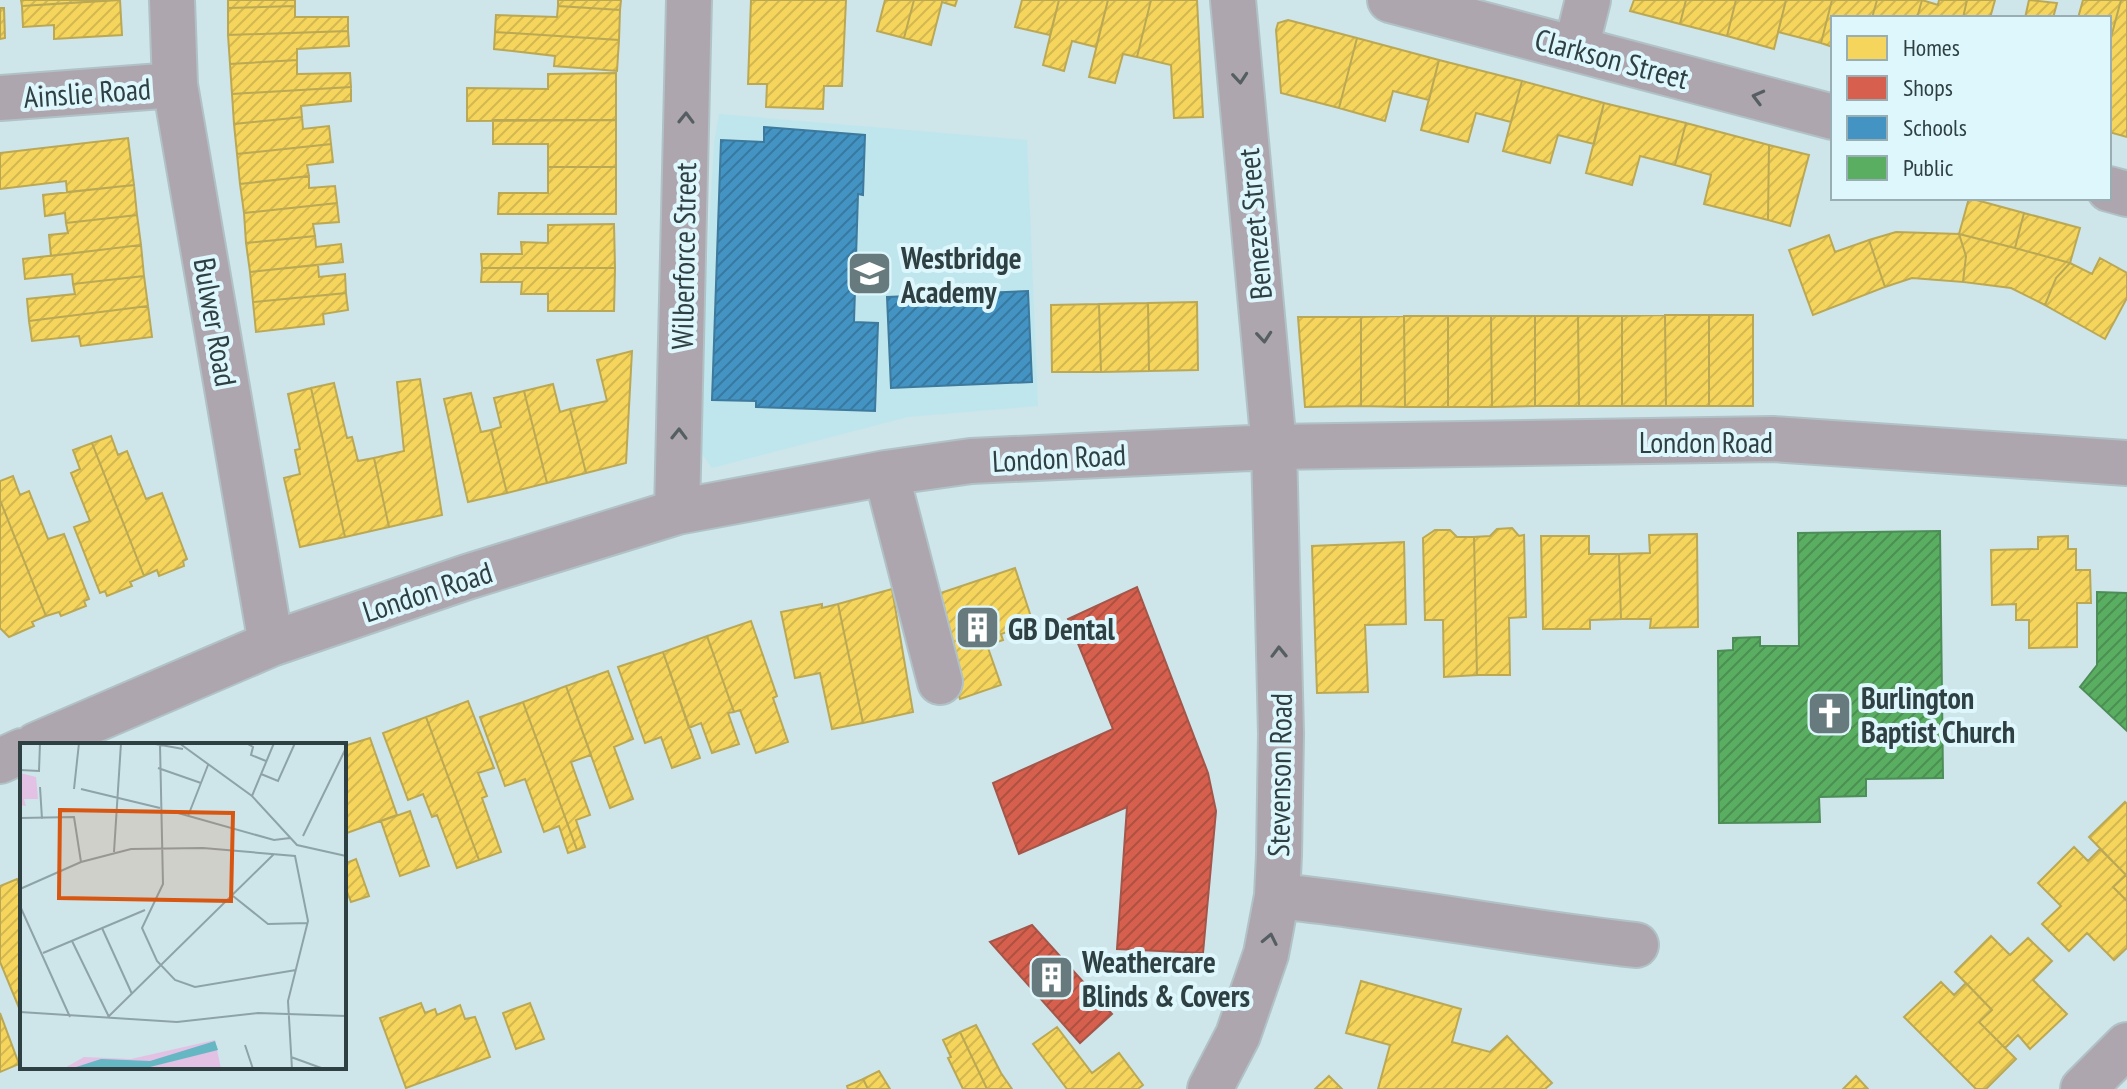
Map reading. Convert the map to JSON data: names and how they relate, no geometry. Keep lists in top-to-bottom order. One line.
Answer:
{"streets":{"street":["Clarkson Street","Ainslie Road","Benezet Street","Wilberforce Street","Bulwer Road","London Road","Stevenson Road"]},"crossings":[["Ainslie Road","Bulwer Road"],["Benezet Street","London Road"],["Benezet Street","Stevenson Road"],["Wilberforce Street","London Road"],["Bulwer Road","London Road"],["London Road","Stevenson Road"]],"one_way":["Clarkson Street","Benezet Street","Wilberforce Street"],"places":{"school or university":["Westbridge Academy"],"building":["GB Dental","Weathercare Blinds & Covers"],"church":["Burlington Baptist Church"]},"legend":["Homes","Shops","Schools","Public"]}
